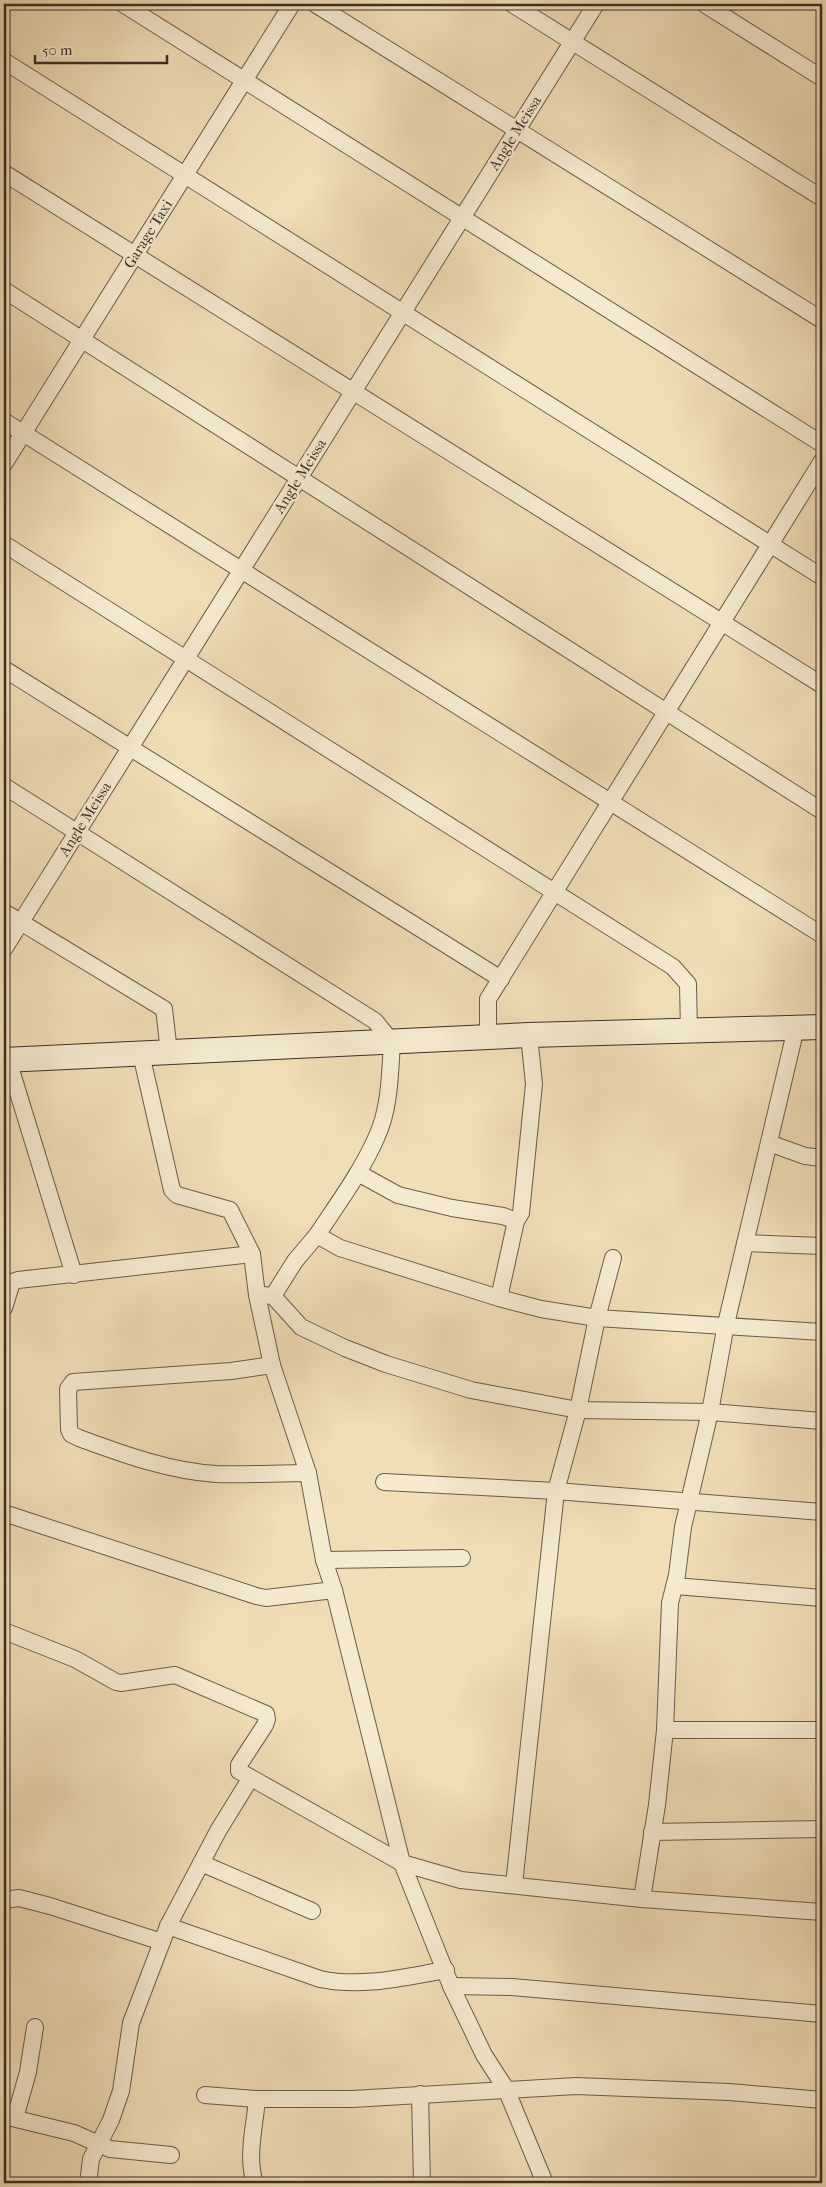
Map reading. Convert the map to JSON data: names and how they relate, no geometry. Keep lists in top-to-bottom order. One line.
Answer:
{"streets":{"street":["Angle Meissa","Garage Taxi"]},"scale_bar":"50 m"}
